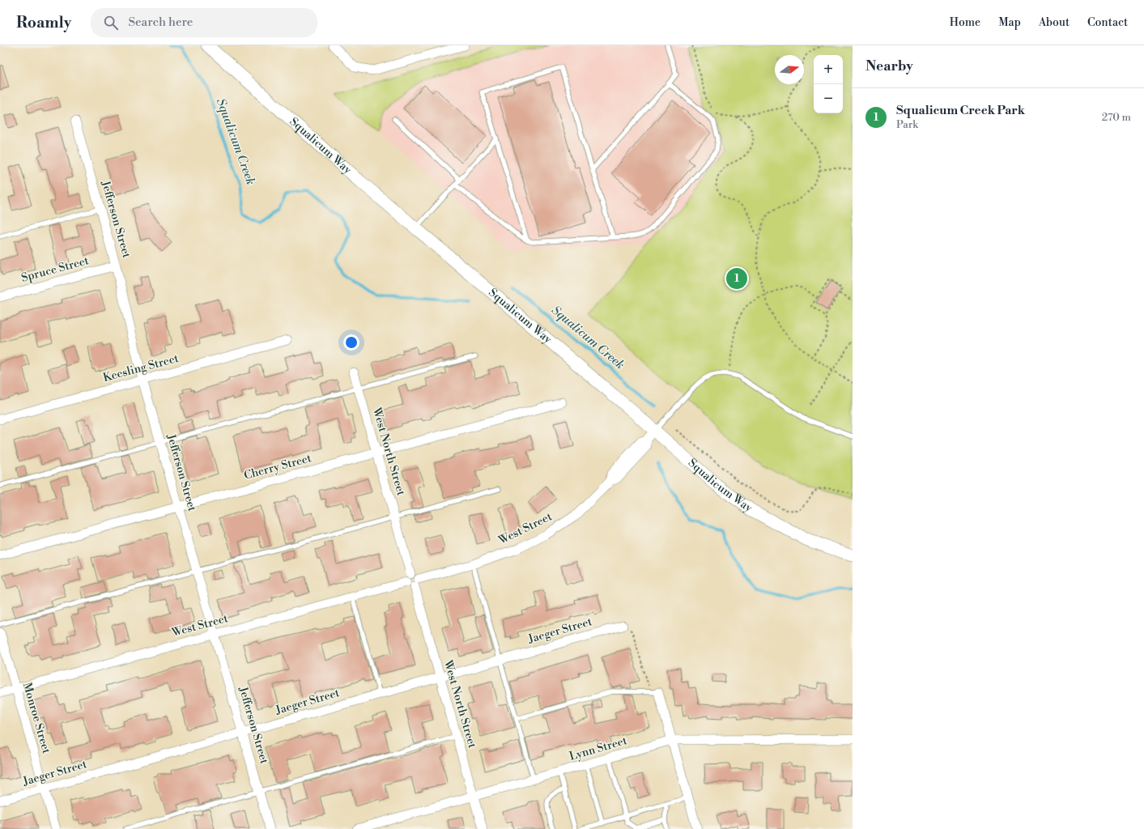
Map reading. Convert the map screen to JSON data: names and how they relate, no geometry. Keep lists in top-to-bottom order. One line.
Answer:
{"streets":{"street":["Squalicum Way","Jefferson Street","Spruce Street","Keesling Street","West North Street","Cherry Street","West Street","Jaeger Street","Monroe Street","Lynn Street"]},"crossings":[["Squalicum Way","West Street"],["Jefferson Street","Spruce Street"],["Jefferson Street","Keesling Street"],["Jefferson Street","Cherry Street"],["Jefferson Street","West Street"],["Jefferson Street","Jaeger Street"],["West North Street","Cherry Street"],["West North Street","West Street"],["West North Street","Jaeger Street"],["West North Street","Lynn Street"],["West Street","Monroe Street"],["Jaeger Street","Monroe Street"]],"water":["Squalicum Creek"],"north":"right","page":{"header":"Roamly","search":"Search here","nav":["Home","Map","About","Contact"],"heading":"Nearby","map_buttons":["+","−"],"list":[{"mark":"1","name":"Squalicum Creek Park","note":"Park","value":"270 m"}],"pins":"1"}}
